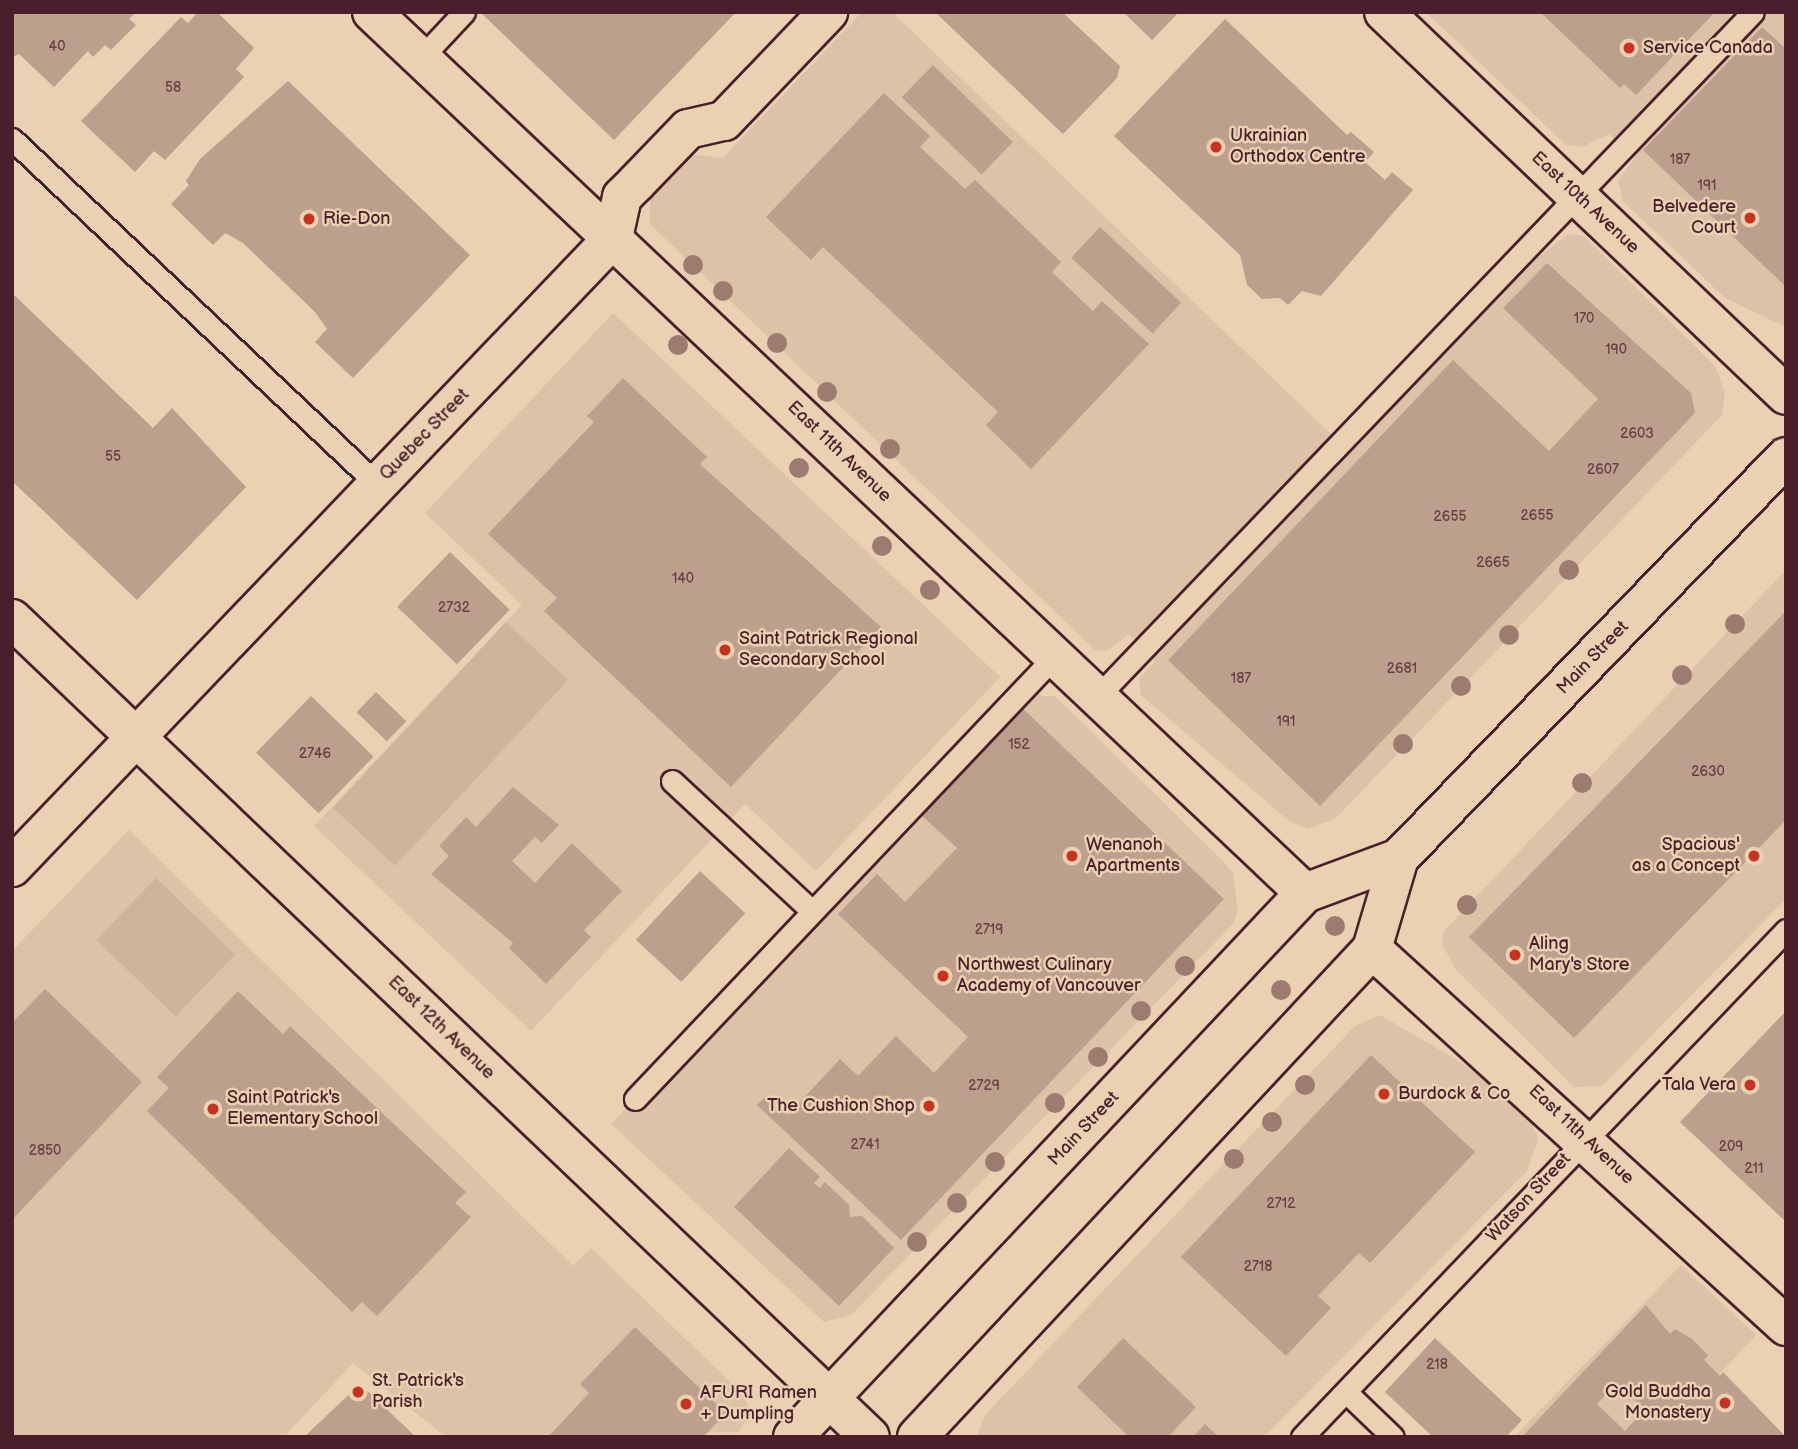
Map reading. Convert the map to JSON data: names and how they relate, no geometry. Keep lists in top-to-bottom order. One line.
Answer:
{"streets":{"street":["East 10th Avenue","Quebec Street","East 11th Avenue","Main Street","East 12th Avenue"],"lane":["Watson Street"]},"crossings":[["Quebec Street","East 11th Avenue"],["Quebec Street","East 12th Avenue"],["East 11th Avenue","Main Street"],["East 11th Avenue","Watson Street"],["Main Street","East 12th Avenue"]],"places":["Service Canada","Ukrainian Orthodox Centre","Belvedere Court","Rie-Don","Saint Patrick Regional Secondary School","Wenanoh Apartments","Spacious' as a Concept","Aling Mary's Store","Northwest Culinary Academy of Vancouver","Tala Vera","Burdock & Co","The Cushion Shop","Saint Patrick's Elementary School","St. Patrick's Parish","Gold Buddha Monastery","AFURI Ramen + Dumpling"],"house_numbers":["40","58","187","191","170","190","2603","55","2607","2655","2655","2665","140","2732","2681","187","191","152","2746","2630","2719","2729","2741","209","2850","211","2712","2718","218"]}
